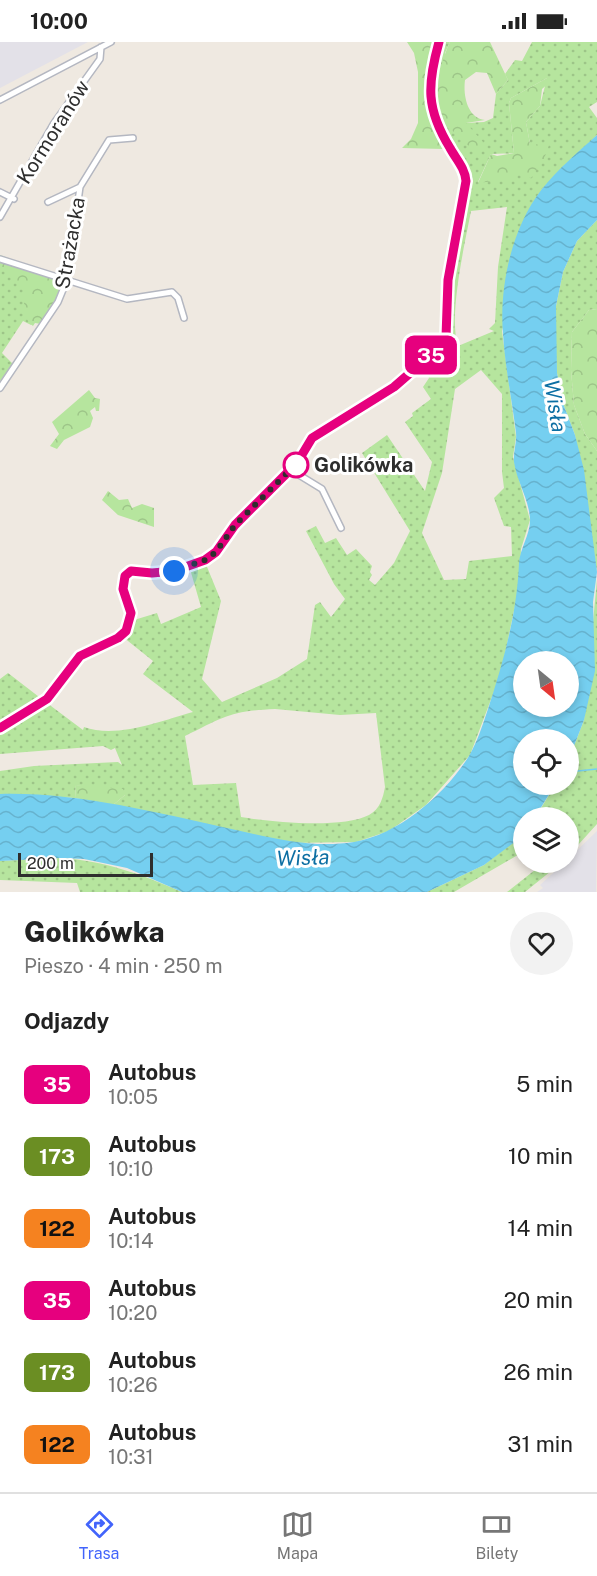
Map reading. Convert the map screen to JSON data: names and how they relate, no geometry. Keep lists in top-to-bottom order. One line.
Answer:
{"streets":{"street":["Kormoranów","Strażacka"]},"water":["Wisła"],"places":["Golikówka"],"lines":["bus line 35"],"scale_bar":"200 m","north":"bottom right","page":{"status":"10:00","on_map":"35","scale":"200 m","heading":[["Golikówka","Pieszo · 4 min · 250 m"],"Odjazdy"],"list":[{"mark":"35","name":"Autobus","note":"10:05","value":"5 min"},{"mark":"173","name":"Autobus","note":"10:10","value":"10 min"},{"mark":"122","name":"Autobus","note":"10:14","value":"14 min"},{"mark":"35","name":"Autobus","note":"10:20","value":"20 min"},{"mark":"173","name":"Autobus","note":"10:26","value":"26 min"},{"mark":"122","name":"Autobus","note":"10:31","value":"31 min"}],"tabs":["Trasa","Mapa","Bilety"]}}
